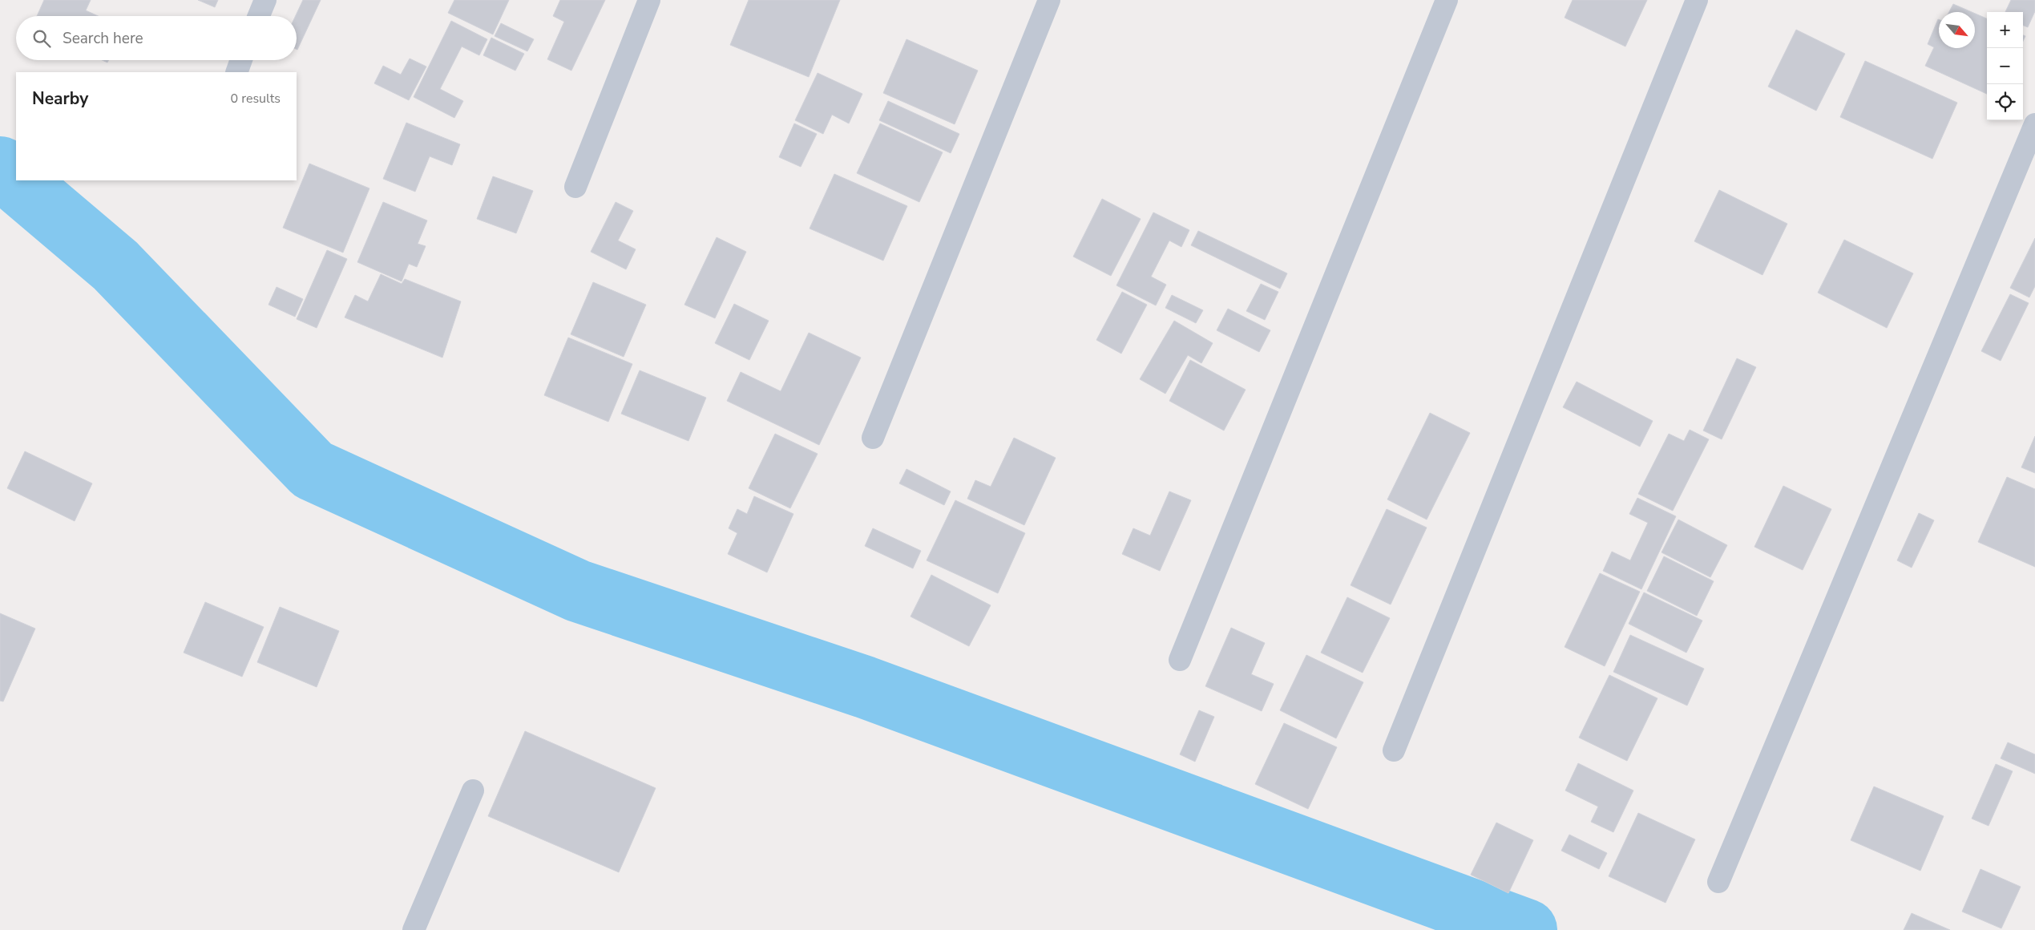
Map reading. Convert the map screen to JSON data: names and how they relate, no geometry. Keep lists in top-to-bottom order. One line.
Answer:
{"north":"bottom right","page":{"map_buttons":["+","−"],"search":"Search here","heading":["Nearby","0 results"]}}
